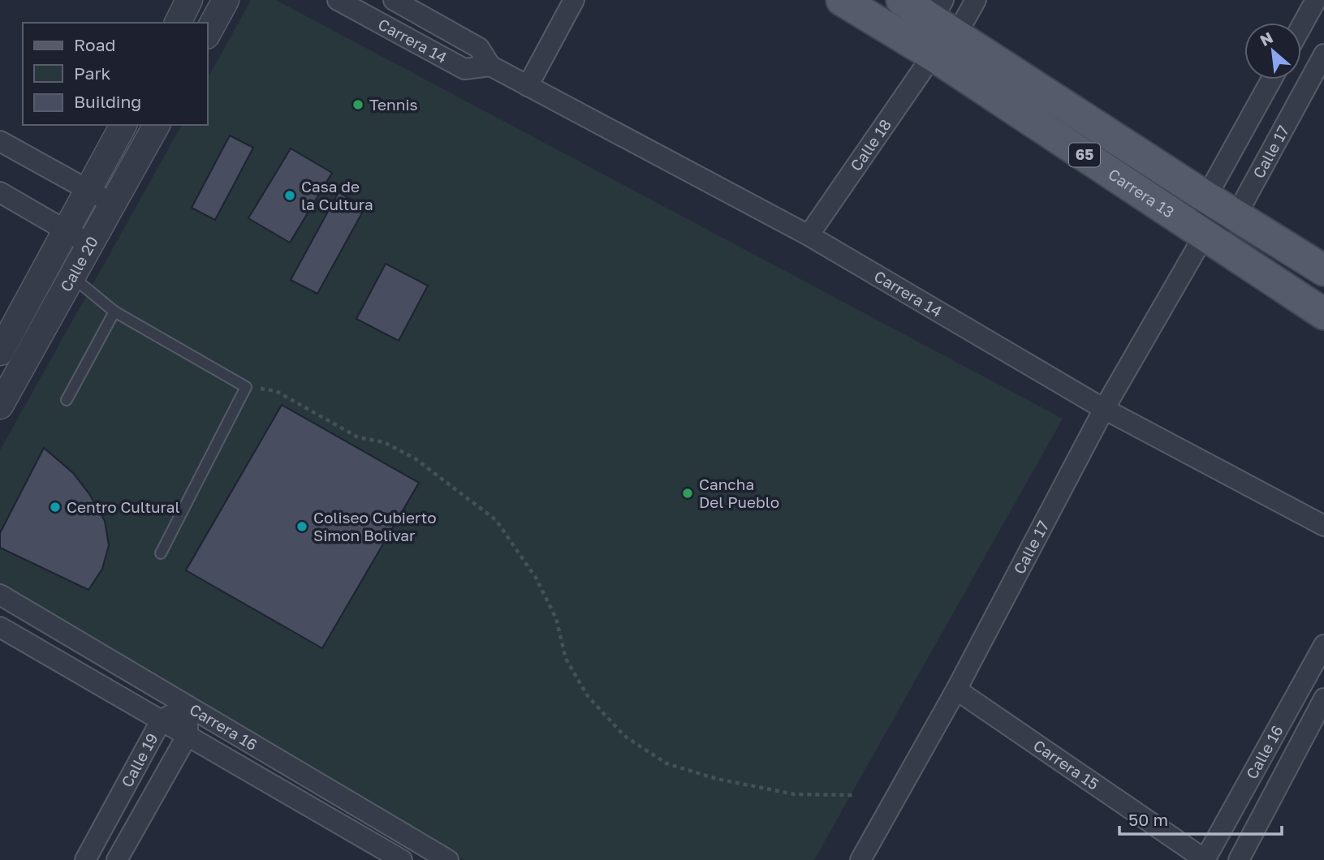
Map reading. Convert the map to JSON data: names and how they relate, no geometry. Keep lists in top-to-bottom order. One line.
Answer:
{"streets":{"main road":["65","Carrera 13"],"street":["Carrera 14","Calle 18","Calle 17","Calle 20","Carrera 16","Calle 16","Calle 19","Carrera 15"]},"crossings":[["Carrera 14","Calle 18"],["Carrera 14","Calle 17"],["Calle 18","Carrera 13"],["Calle 17","Carrera 13"],["Calle 17","Carrera 15"],["Carrera 16","Calle 19"],["Calle 16","Carrera 15"]],"places":["Tennis","Casa de la Cultura","Cancha Del Pueblo","Centro Cultural","Coliseo Cubierto Simon Bolivar"],"legend":["Road","Park","Building"],"scale_bar":"50 m","north":"top left"}
